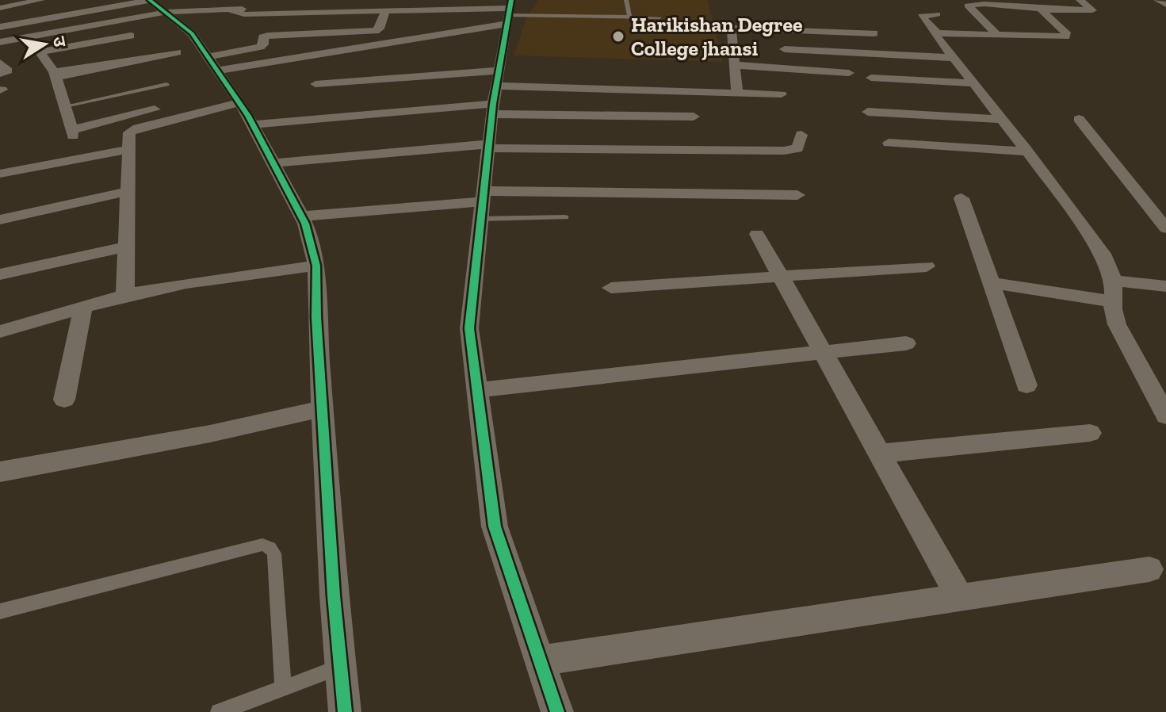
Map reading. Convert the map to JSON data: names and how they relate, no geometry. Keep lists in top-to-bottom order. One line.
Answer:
{"places":["Harikishan Degree College jhansi"],"north":"right"}
